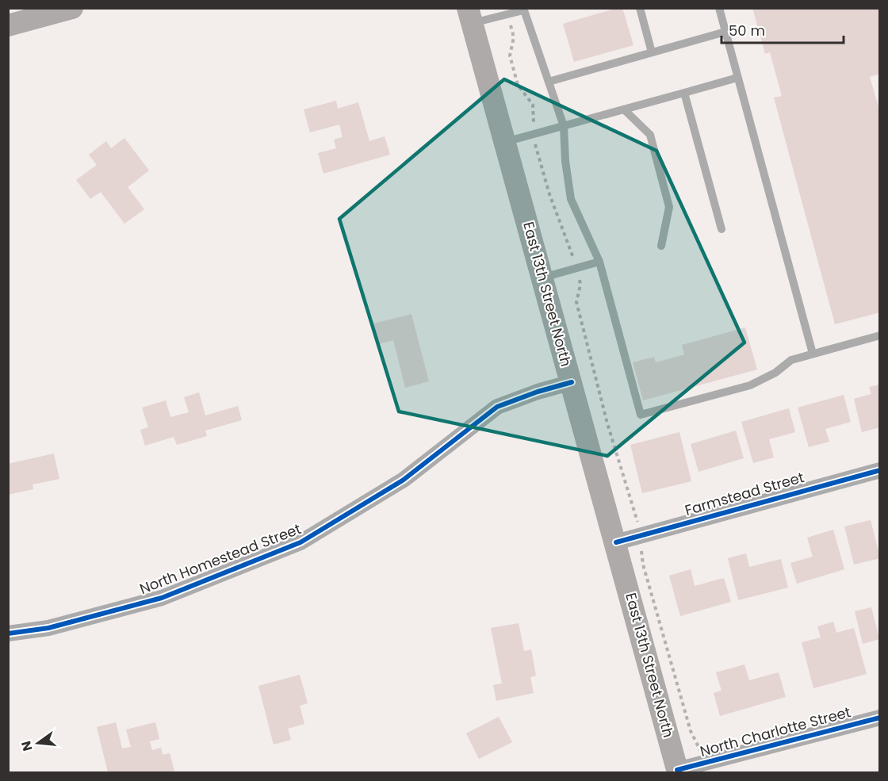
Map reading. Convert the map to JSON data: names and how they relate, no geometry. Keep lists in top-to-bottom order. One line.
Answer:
{"streets":{"main road":["East 13th Street North"],"street":["Farmstead Street","North Homestead Street","North Charlotte Street"]},"crossings":[["East 13th Street North","Farmstead Street"],["East 13th Street North","North Homestead Street"],["East 13th Street North","North Charlotte Street"]],"scale_bar":"50 m","north":"left"}
